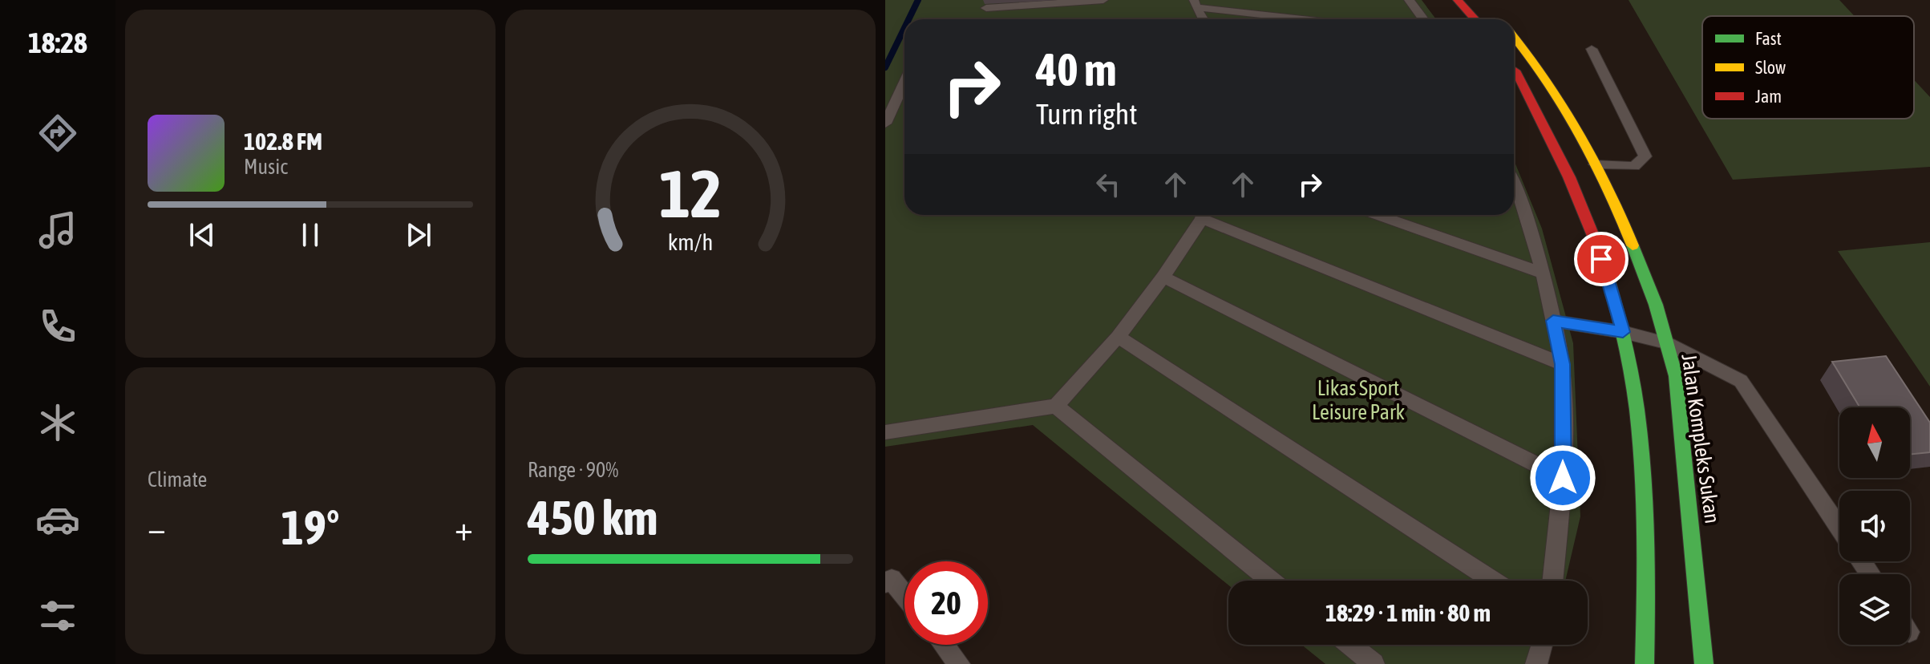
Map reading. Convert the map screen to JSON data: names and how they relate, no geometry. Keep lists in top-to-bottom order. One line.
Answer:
{"streets":{"main road":["Jalan Kompleks Sukan"]},"parks":["Likas Sport Leisure Park"],"legend":["Fast","Slow","Jam"],"north":"top","page":{"tabs":"18:28","turn":["40 m","Turn right"],"song":["102.8 FM","Music"],"tile":["Climate",["Range · 90%","450 km"]],"heat":["−","19°","+"],"limit":"20","trip":"18:29 · 1 min · 80 m","gauge":["12","km/h"]}}
